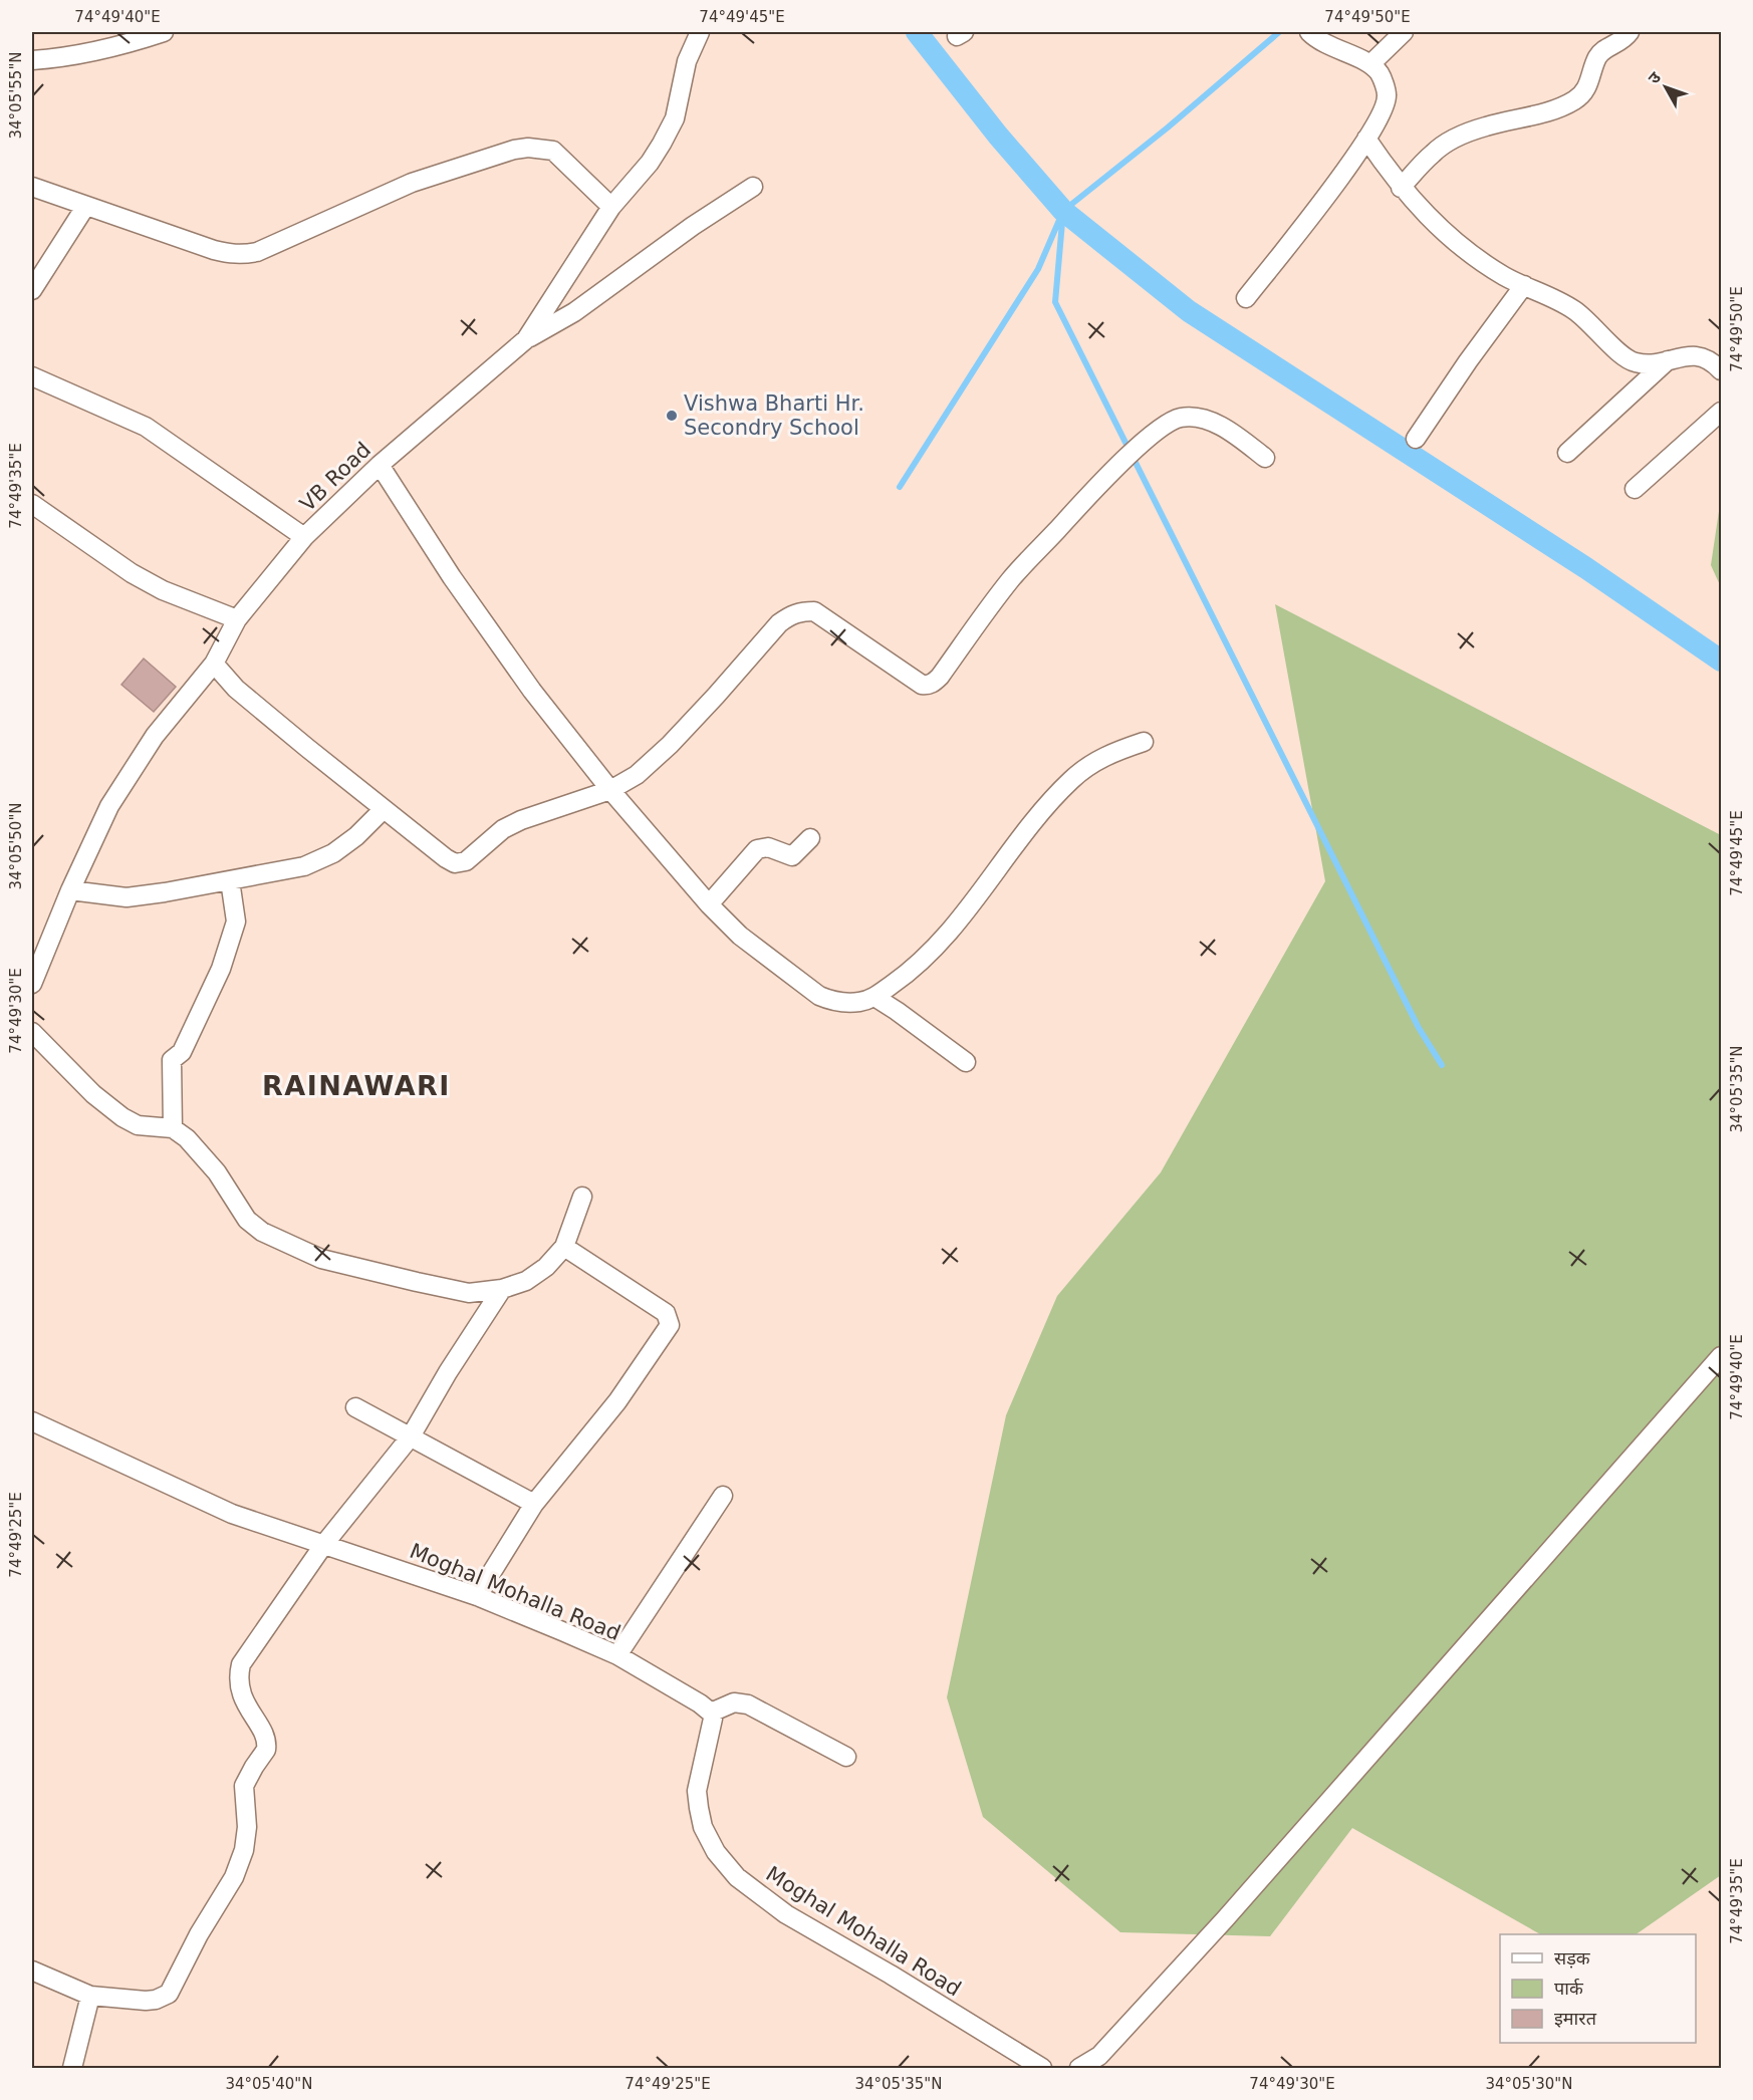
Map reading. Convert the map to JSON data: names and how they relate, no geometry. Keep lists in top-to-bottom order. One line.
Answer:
{"streets":{"street":["VB Road","Moghal Mohalla Road"]},"districts":["RAINAWARI"],"places":["Vishwa Bharti Hr. Secondry School"],"legend":["सड़क","पार्क","इमारत"],"north":"top left","coordinates":["74°49'40\"E","74°49'45\"E","74°49'50\"E","34°05'55\"N","74°49'35\"E","34°05'50\"N","74°49'30\"E","34°05'35\"N","74°49'25\"E","34°05'40\"N","34°05'30\"N"]}
